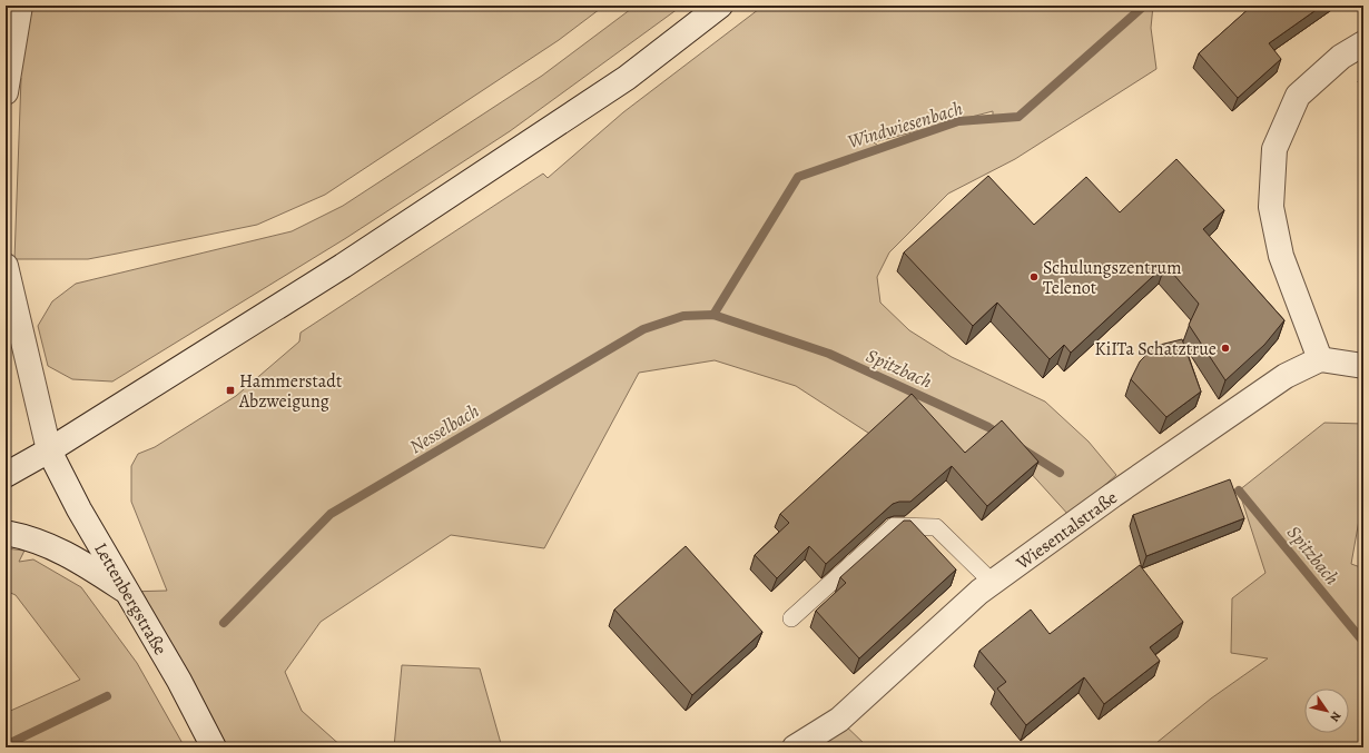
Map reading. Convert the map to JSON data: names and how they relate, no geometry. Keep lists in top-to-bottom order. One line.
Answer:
{"streets":{"street":["Wiesentalstraße","Lettenbergstraße"]},"water":["Windwiesenbach","Spitzbach","Nesselbach"],"places":{"other":["Schulungszentrum Telenot","KiITa Schatztrue"],"transit":["Hammerstadt Abzweigung"]},"north":"bottom right"}
